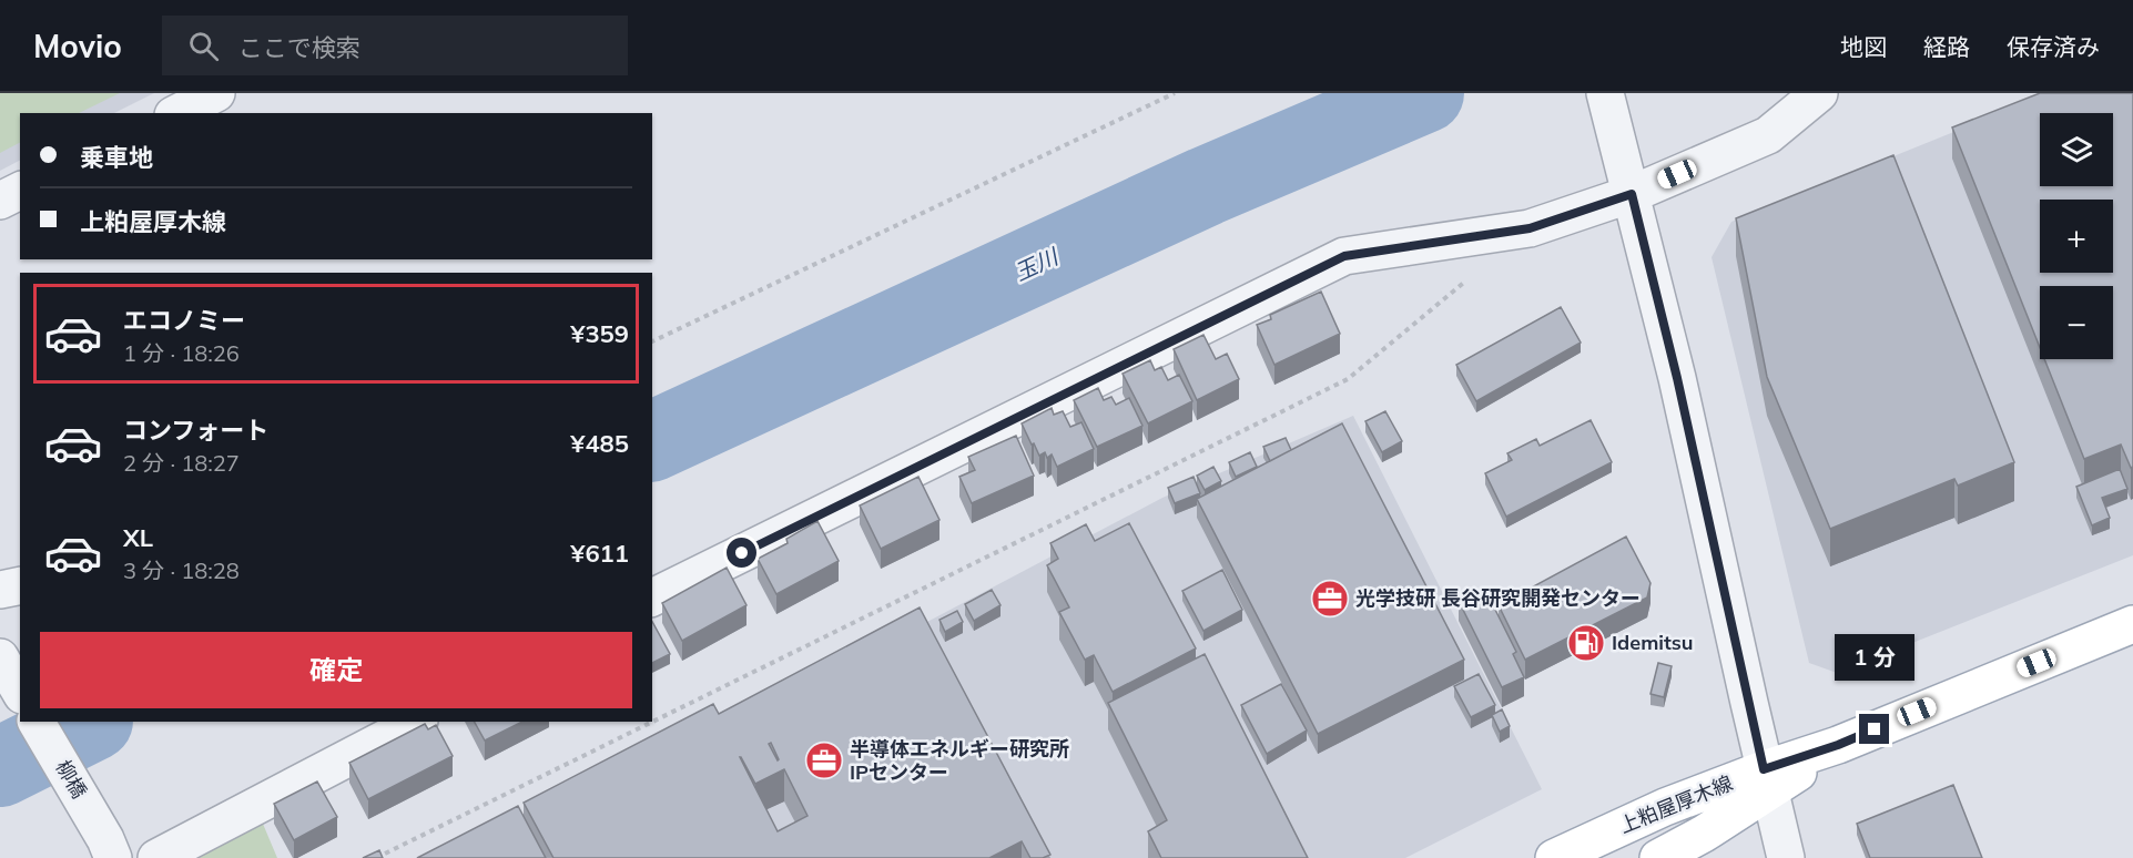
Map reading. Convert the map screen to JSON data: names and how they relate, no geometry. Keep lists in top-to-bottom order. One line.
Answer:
{"streets":{"main road":["上粕屋厚木線"],"street":["柳橋"]},"water":["玉川"],"places":{"office":["光学技研 長谷研究開発センター","半導体エネルギー研究所 IPセンター"],"fuel station":["Idemitsu"]},"page":{"header":"Movio","search":"ここで検索","nav":["地図","経路","保存済み"],"map_buttons":["+","−"],"banner":["乗車地","上粕屋厚木線"],"list":[{"name":"エコノミー","note":"1 分 · 18:26","value":"¥359"},{"name":"コンフォート","note":"2 分 · 18:27","value":"¥485"},{"name":"XL","note":"3 分 · 18:28","value":"¥611"}],"buttons":"確定","bubble":"1 分"}}
